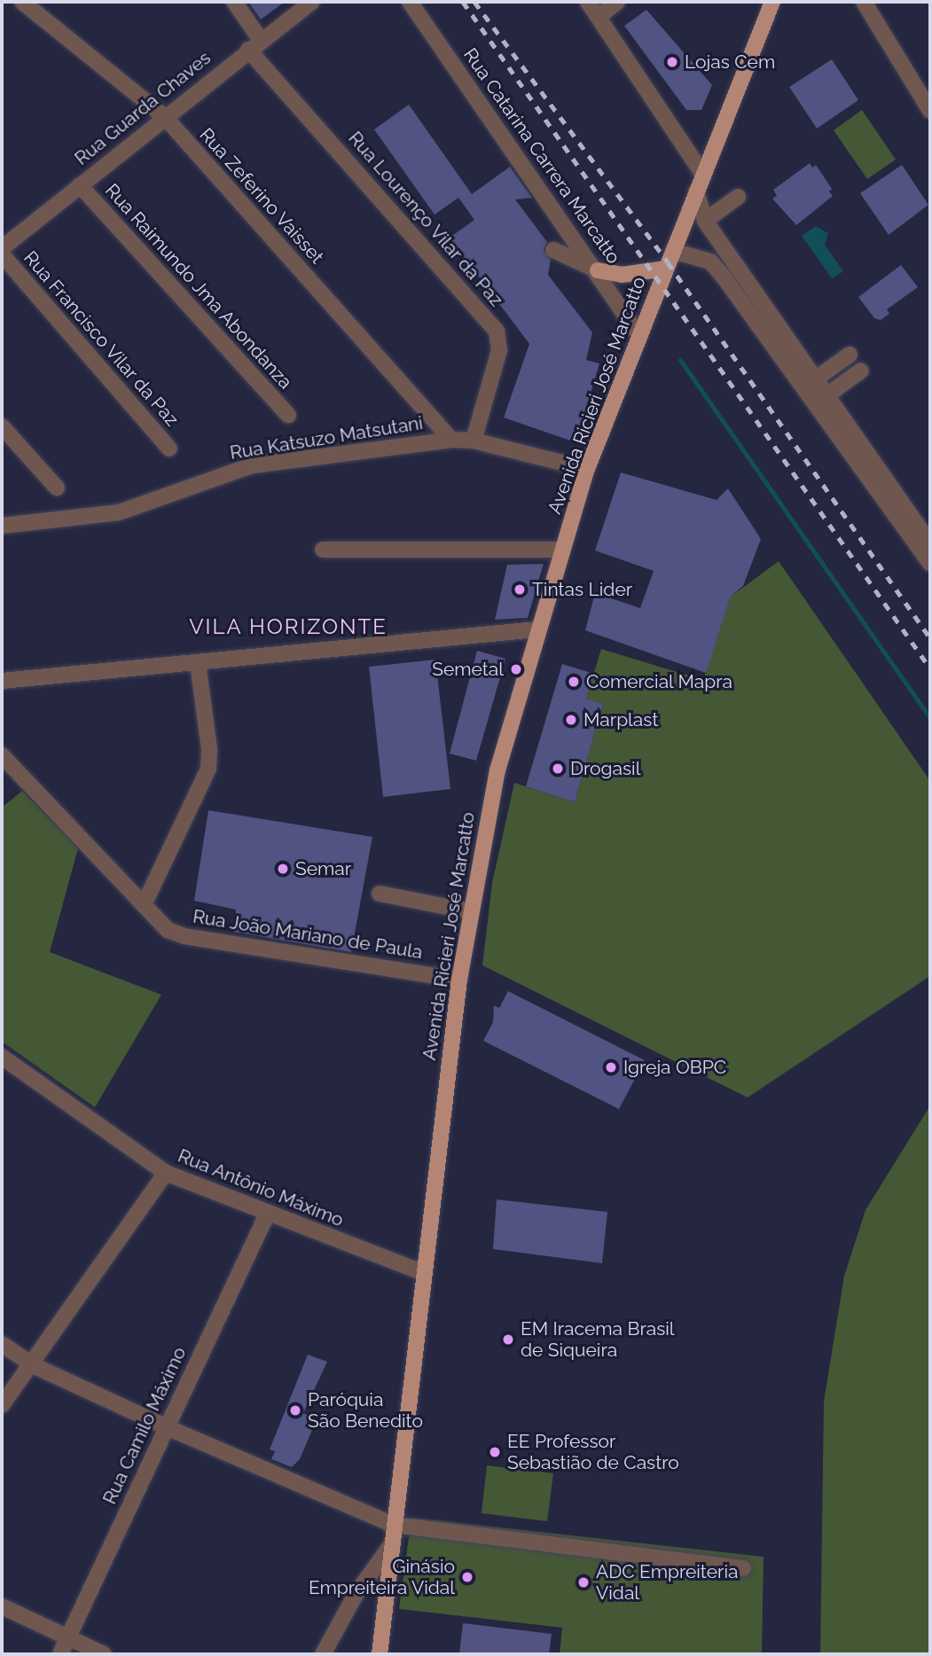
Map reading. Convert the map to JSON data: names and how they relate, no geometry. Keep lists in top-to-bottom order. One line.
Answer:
{"streets":{"main road":["Avenida Ricieri José Marcatto"],"street":["Rua Guarda Chaves","Rua Catarina Carrera Marcatto","Rua Zeferino Vaisset","Rua Lourenço Vilar da Paz","Rua Raimundo Jma Abondanza","Rua Francisco Vilar da Paz","Rua Katsuzo Matsutani","Rua João Mariano de Paula","Rua Antônio Máximo","Rua Camilo Máximo"]},"crossings":[["Rua Guarda Chaves","Rua Zeferino Vaisset"],["Rua Guarda Chaves","Rua Lourenço Vilar da Paz"],["Rua Guarda Chaves","Rua Raimundo Jma Abondanza"],["Rua Catarina Carrera Marcatto","Avenida Ricieri José Marcatto"],["Rua Zeferino Vaisset","Rua Katsuzo Matsutani"],["Rua Lourenço Vilar da Paz","Rua Katsuzo Matsutani"],["Avenida Ricieri José Marcatto","Rua Katsuzo Matsutani"],["Avenida Ricieri José Marcatto","Rua João Mariano de Paula"],["Avenida Ricieri José Marcatto","Rua Antônio Máximo"],["Rua Antônio Máximo","Rua Camilo Máximo"]],"districts":["VILA HORIZONTE"],"places":["Lojas Cem","Tintas Lider","Semetal","Comercial Mapra","Marplast","Drogasil","Semar","Igreja OBPC","EM Iracema Brasil de Siqueira","Paróquia São Benedito","EE Professor Sebastião de Castro","Ginásio Empreiteira Vidal","ADC Empreiteria Vidal"]}
